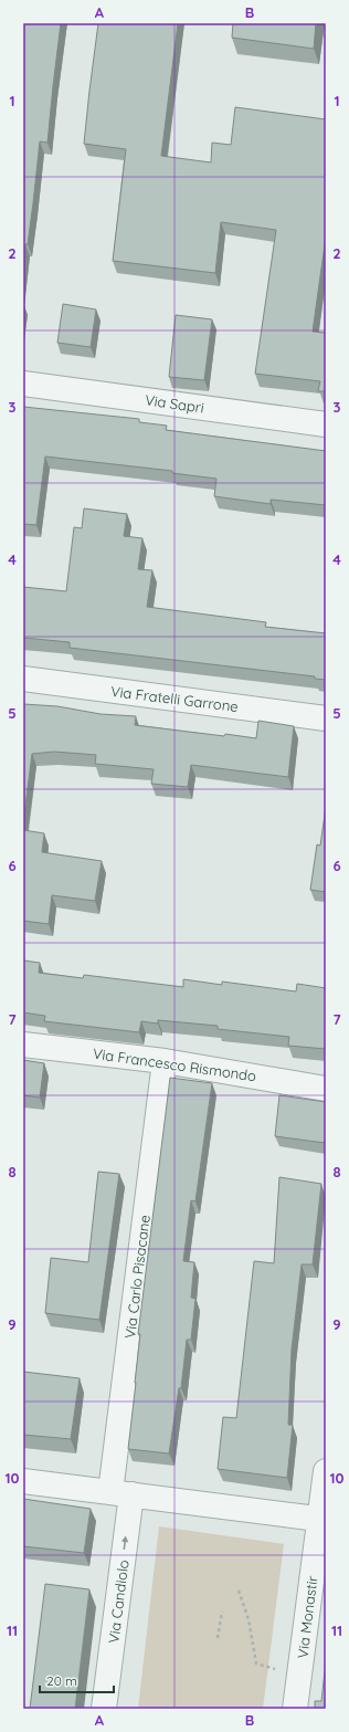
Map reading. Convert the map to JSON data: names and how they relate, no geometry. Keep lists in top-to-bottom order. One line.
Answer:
{"streets":{"street":["Via Sapri","Via Fratelli Garrone","Via Francesco Rismondo","Via Carlo Pisacane","Via Candiolo","Via Monastir"]},"crossings":[["Via Francesco Rismondo","Via Carlo Pisacane"],["Via Carlo Pisacane","Via Candiolo"]],"one_way":["Via Candiolo"],"scale_bar":"20 m","grid":{"columns":["A","B"],"rows":["1","2","3","4","5","6","7","8","9","10","11"]}}
